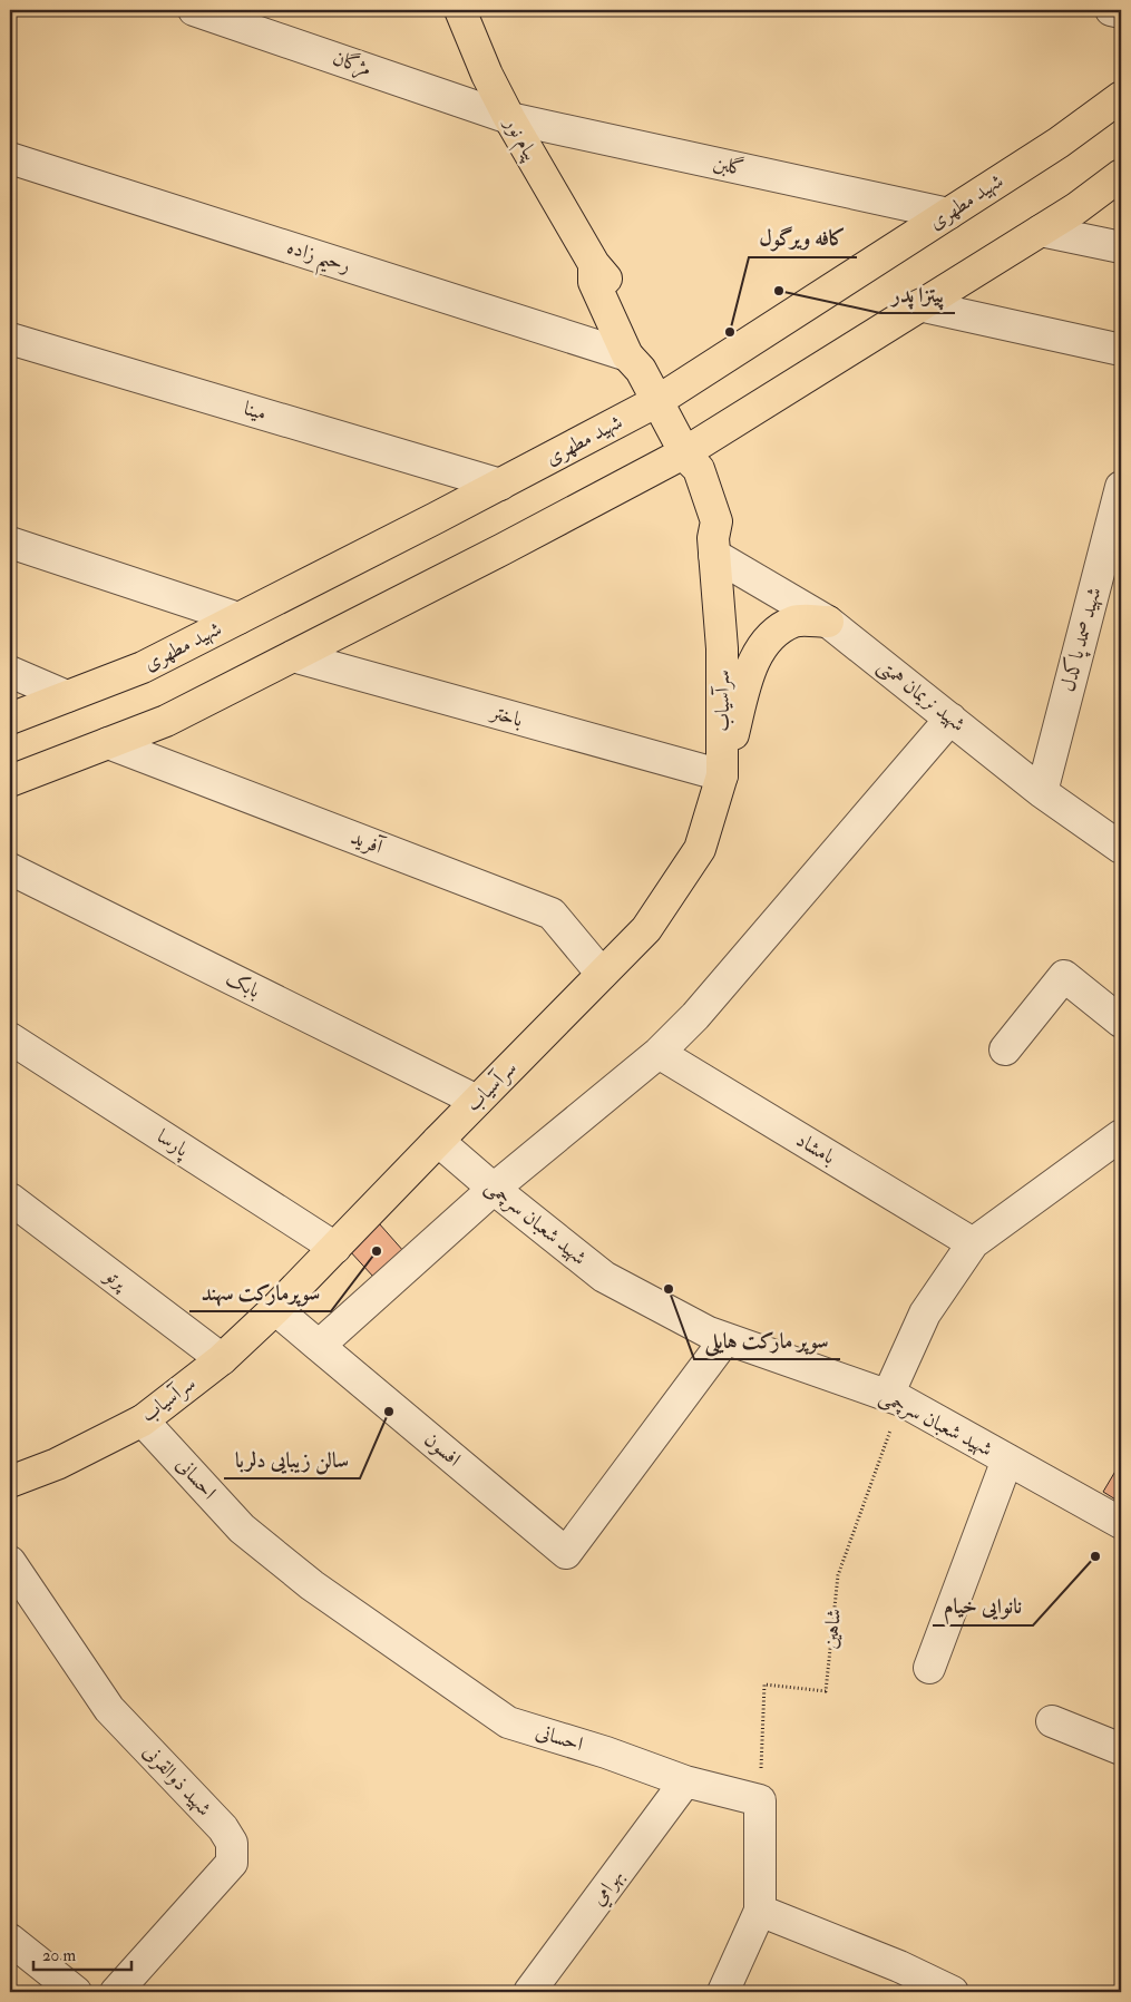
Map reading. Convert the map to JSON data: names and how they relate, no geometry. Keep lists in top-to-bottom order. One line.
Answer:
{"streets":{"main road":["پیام نور","شهید مطهری","سرآسیاب"],"street":["مژگان","گلبن","رحیم زاده","مینا","شهید صمد پاکدل","شهید نریمان همتی","باختر","آفرید","بابک","پارسا","بامشاد","شهید شعبان سرچمی","پرتو","افسون","احسانی","شهید ذوالقرنی","بهرامي"],"path":["شاهین"]},"crossings":[["مژگان","پیام نور"],["مژگان","گلبن"],["پیام نور","گلبن"],["پیام نور","شهید مطهری"],["پیام نور","رحیم زاده"],["پیام نور","سرآسیاب"],["گلبن","شهید مطهری"],["شهید مطهری","مینا"],["شهید مطهری","سرآسیاب"],["شهید صمد پاکدل","شهید نریمان همتی"],["شهید نریمان همتی","سرآسیاب"],["سرآسیاب","باختر"],["سرآسیاب","آفرید"],["سرآسیاب","بابک"],["سرآسیاب","پارسا"],["سرآسیاب","شهید شعبان سرچمی"],["سرآسیاب","پرتو"],["سرآسیاب","افسون"],["سرآسیاب","احسانی"],["شهید شعبان سرچمی","افسون"],["شهید شعبان سرچمی","شاهین"],["احسانی","شاهین"],["احسانی","بهرامي"]],"places":["پیتزا پدر","کافه ویرگول","سوپرمارکت سهند","سوپر مارکت هایلی","سالن زیبایی دلربا","نانوایی خیام"],"scale_bar":"20 m"}
